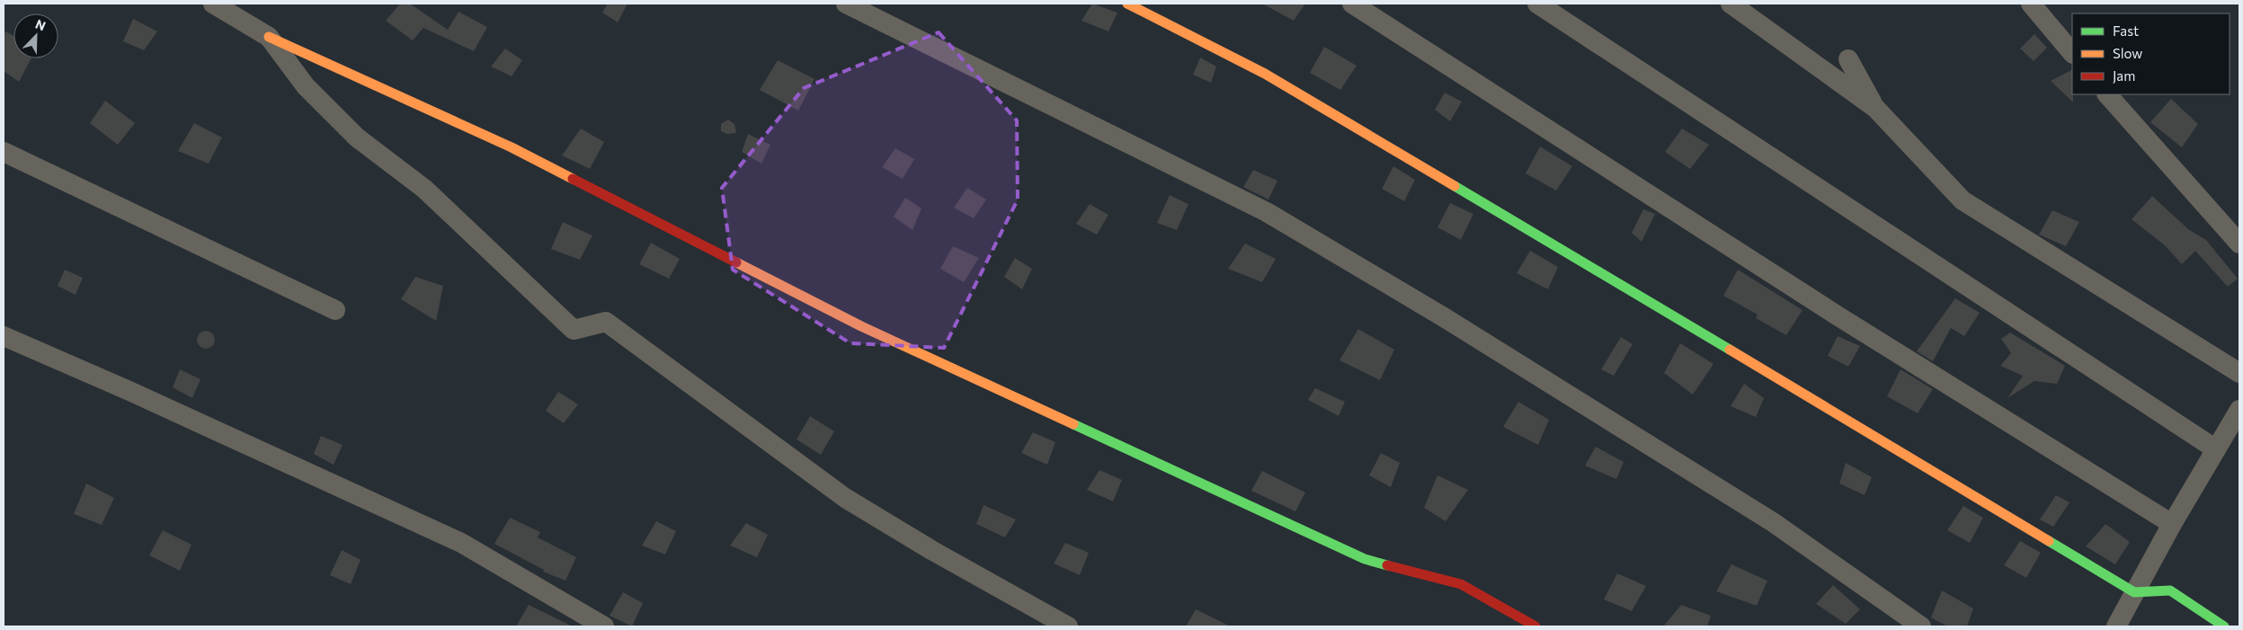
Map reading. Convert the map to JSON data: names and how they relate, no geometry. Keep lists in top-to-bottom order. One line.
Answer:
{"legend":["Fast","Slow","Jam"],"north":"top right"}
